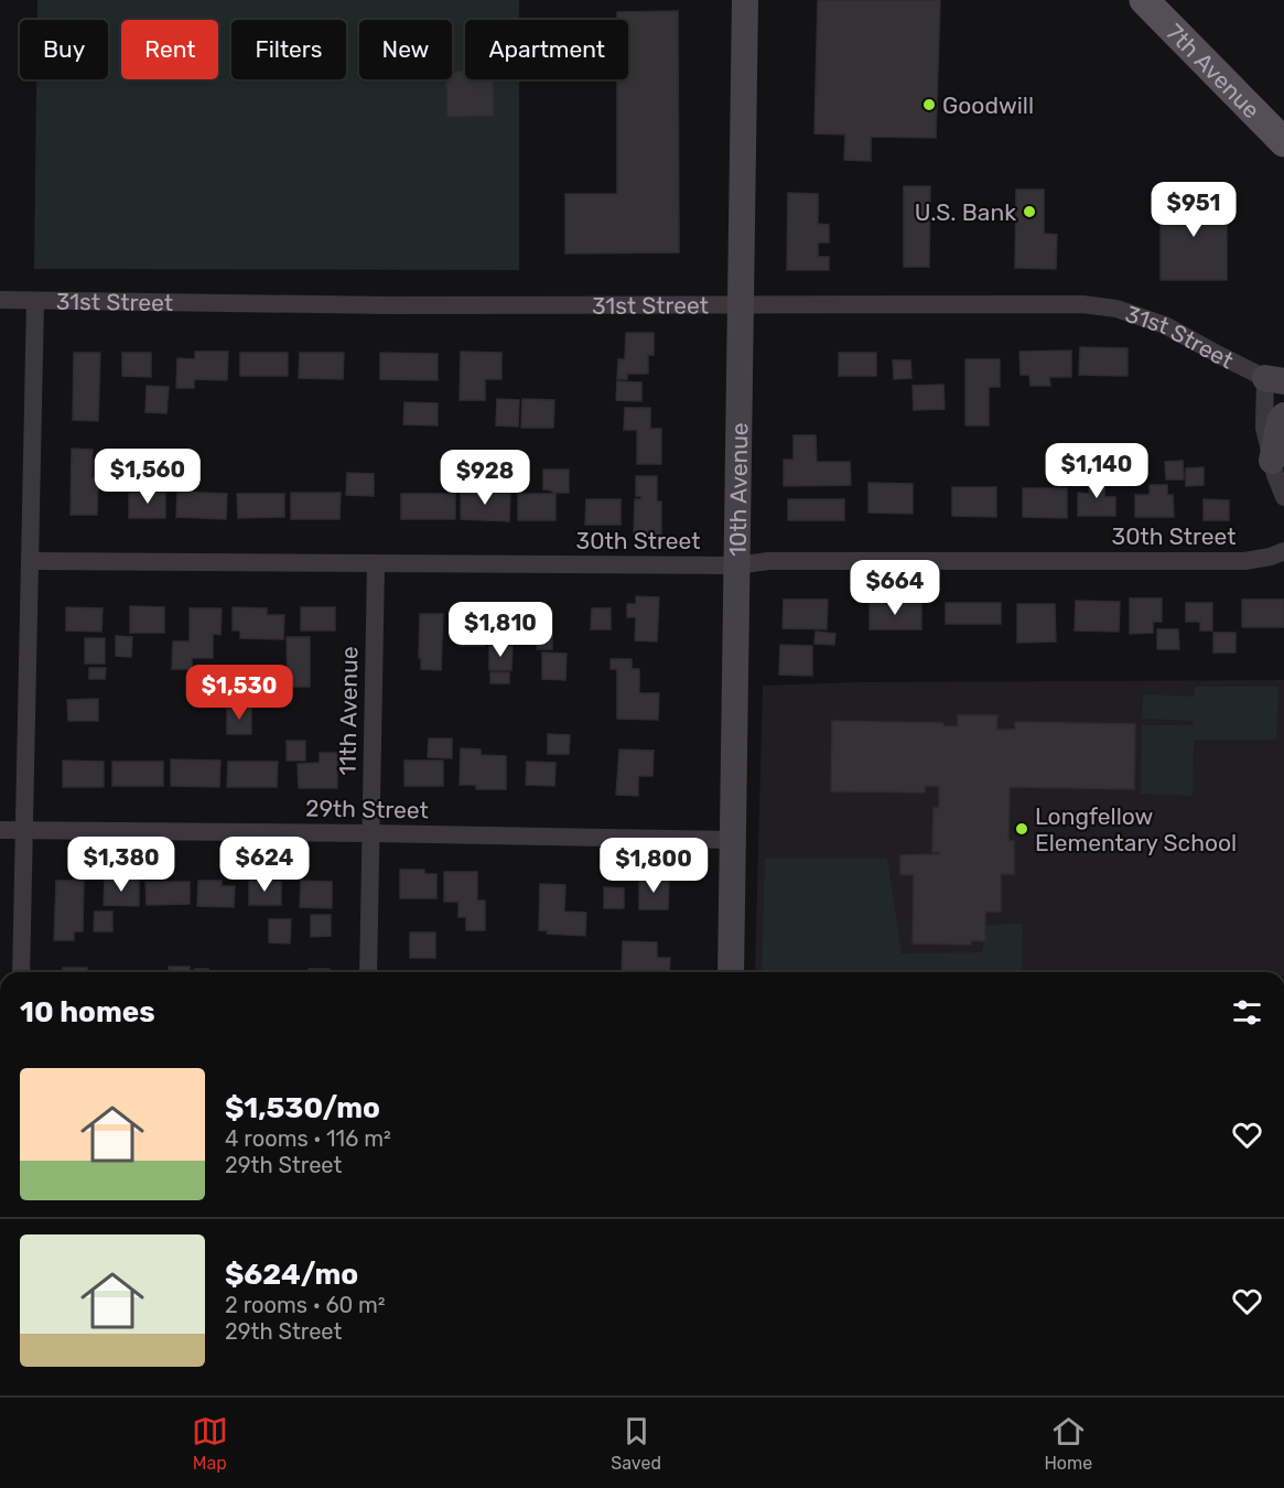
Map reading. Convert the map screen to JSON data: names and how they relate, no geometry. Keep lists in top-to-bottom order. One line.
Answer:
{"streets":{"main road":["7th Avenue"],"street":["31st Street","10th Avenue","30th Street","11th Avenue","29th Street"]},"crossings":[["31st Street","10th Avenue"],["10th Avenue","30th Street"],["10th Avenue","29th Street"],["30th Street","11th Avenue"],["11th Avenue","29th Street"]],"places":["Goodwill","U.S. Bank","Longfellow Elementary School"],"page":{"chip":["Buy","Rent","Filters","New","Apartment"],"price":["$951","$1,140","$1,560","$928","$664","$1,810","$1,530","$1,380","$624","$1,800"],"heading":"10 homes","list":[{"name":"$1,530/mo","note":"4 rooms · 116 m² · 29th Street"},{"name":"$624/mo","note":"2 rooms · 60 m² · 29th Street"}],"tabs":["Map","Saved","Home"]}}
